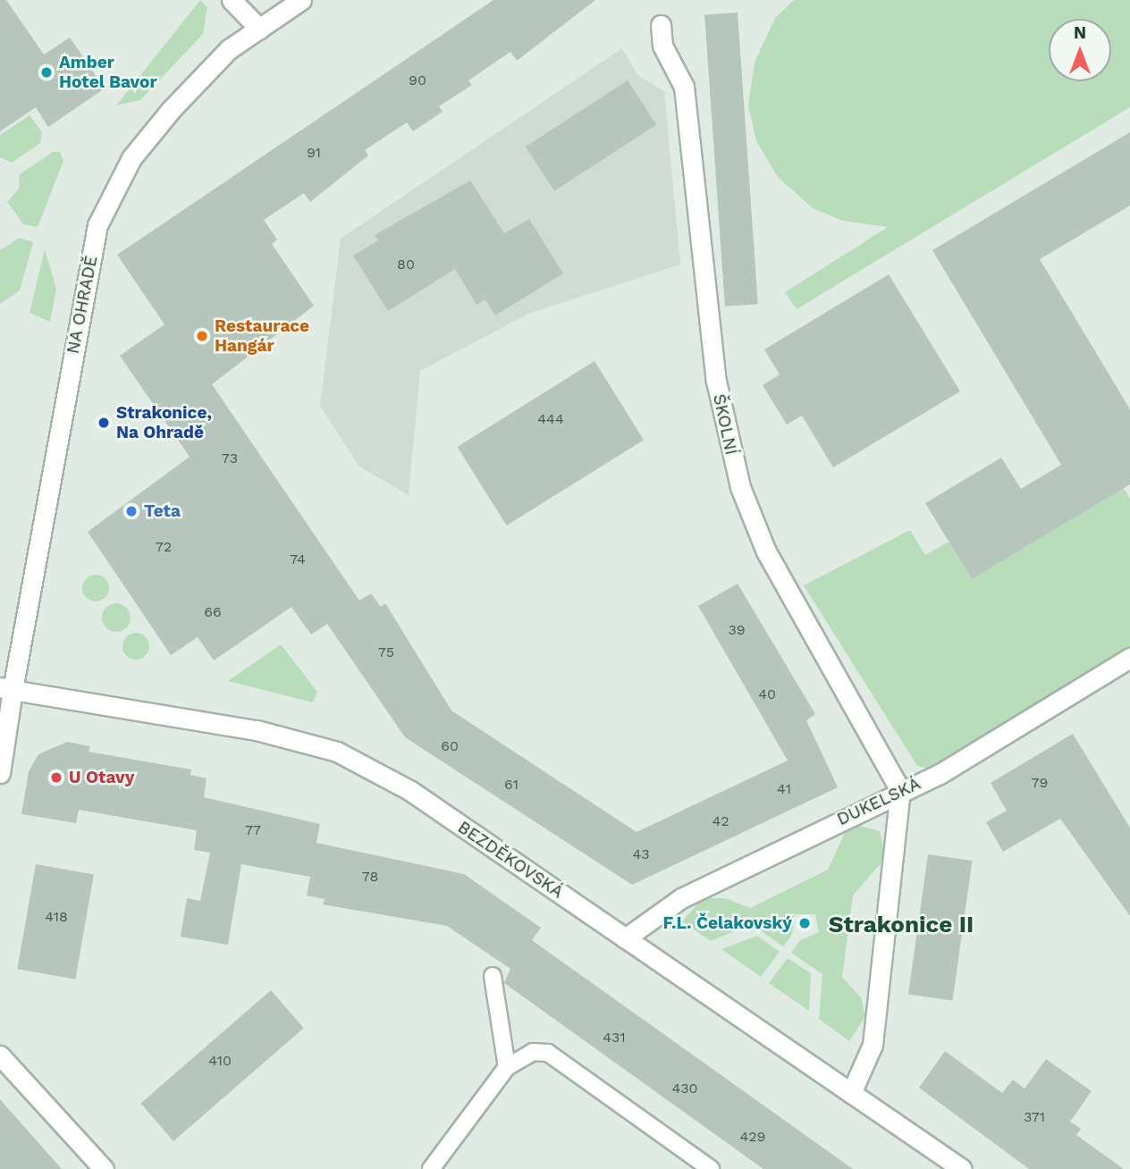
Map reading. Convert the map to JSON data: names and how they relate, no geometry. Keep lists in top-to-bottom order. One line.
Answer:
{"streets":{"street":["NA OHRADĚ","ŠKOLNÍ","DUKELSKÁ","BEZDĚKOVSKÁ"]},"crossings":[["NA OHRADĚ","BEZDĚKOVSKÁ"],["ŠKOLNÍ","DUKELSKÁ"],["DUKELSKÁ","BEZDĚKOVSKÁ"]],"districts":["Strakonice II"],"places":["Amber Hotel Bavor","Restaurace Hangár","Strakonice, Na Ohradě","Teta","U Otavy","F.L. Čelakovský"],"house_numbers":["90","91","80","444","73","72","74","66","39","75","40","60","79","61","41","42","77","43","78","418","431","410","430","371","429"],"north":"top"}
